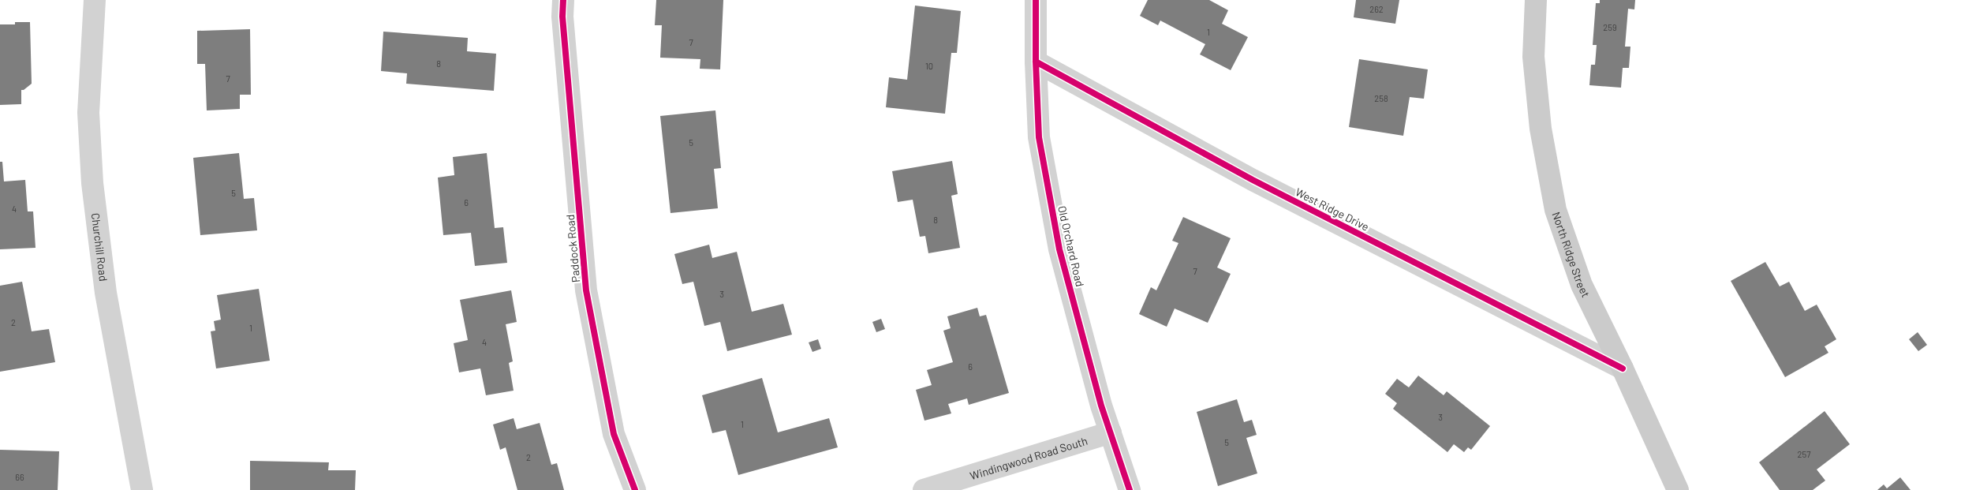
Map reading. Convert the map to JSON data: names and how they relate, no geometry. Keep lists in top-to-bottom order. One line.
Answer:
{"streets":{"street":["West Ridge Drive","Churchill Road","Old Orchard Road","Paddock Road","North Ridge Street","Windingwood Road South"]},"crossings":[["West Ridge Drive","Old Orchard Road"],["West Ridge Drive","North Ridge Street"],["Old Orchard Road","Windingwood Road South"]],"house_numbers":["262","259","1","7","8","10","7","258","5","5","6","4","8","7","3","2","1","4","6","3","1","5","257","2","66"]}
